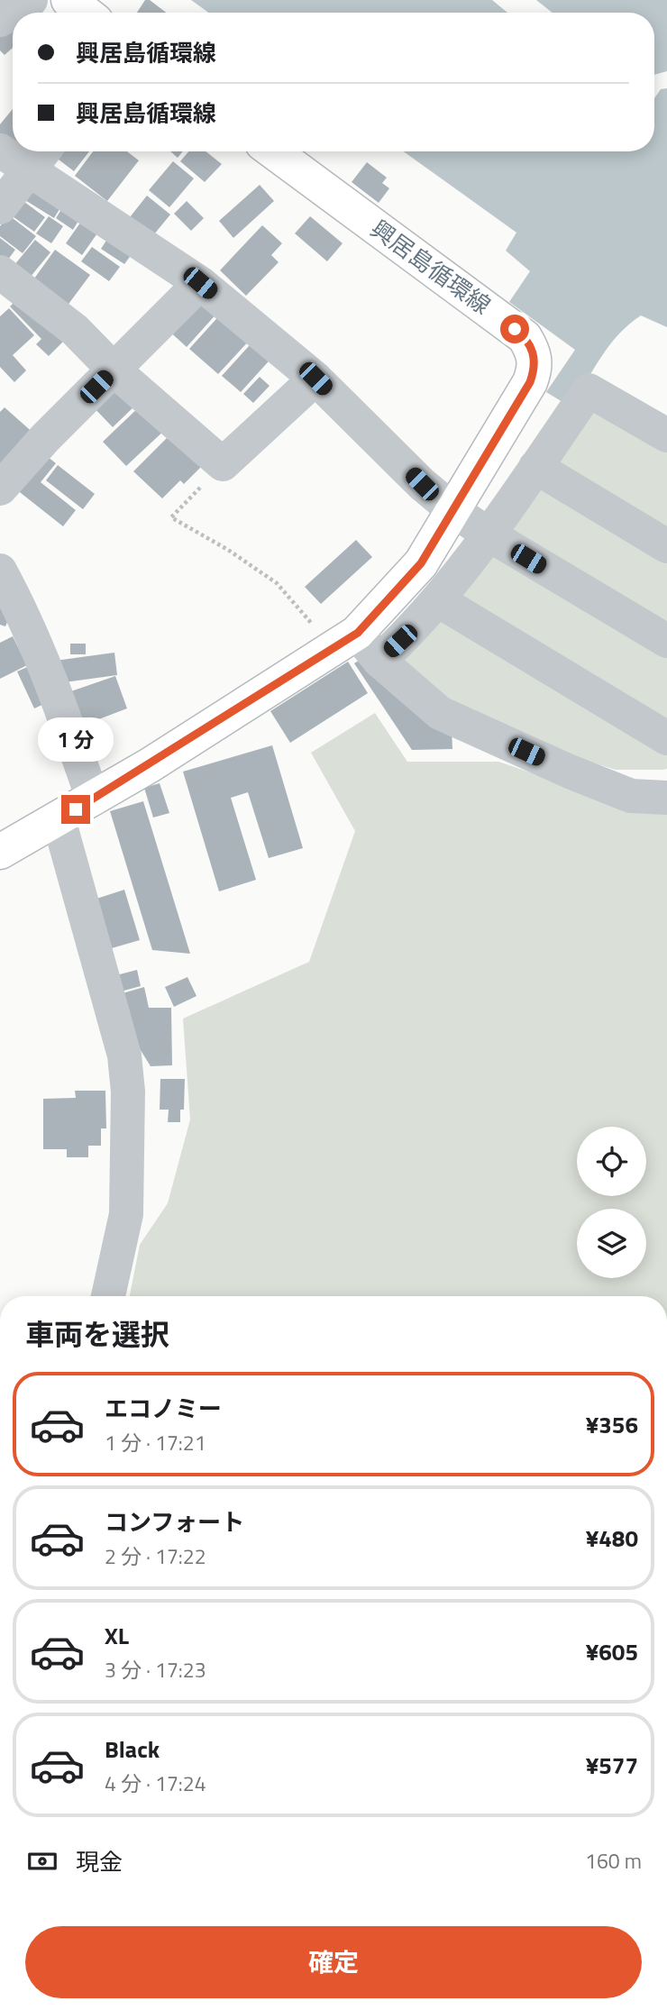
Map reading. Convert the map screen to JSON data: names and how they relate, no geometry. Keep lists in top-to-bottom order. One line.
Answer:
{"streets":{"main road":["興居島循環線"]},"page":{"banner":["興居島循環線","興居島循環線"],"bubble":"1 分","heading":"車両を選択","list":[{"name":"エコノミー","note":"1 分 · 17:21","value":"¥356"},{"name":"コンフォート","note":"2 分 · 17:22","value":"¥480"},{"name":"XL","note":"3 分 · 17:23","value":"¥605"},{"name":"Black","note":"4 分 · 17:24","value":"¥577"}],"pay":["現金","160 m"],"buttons":"確定"}}
